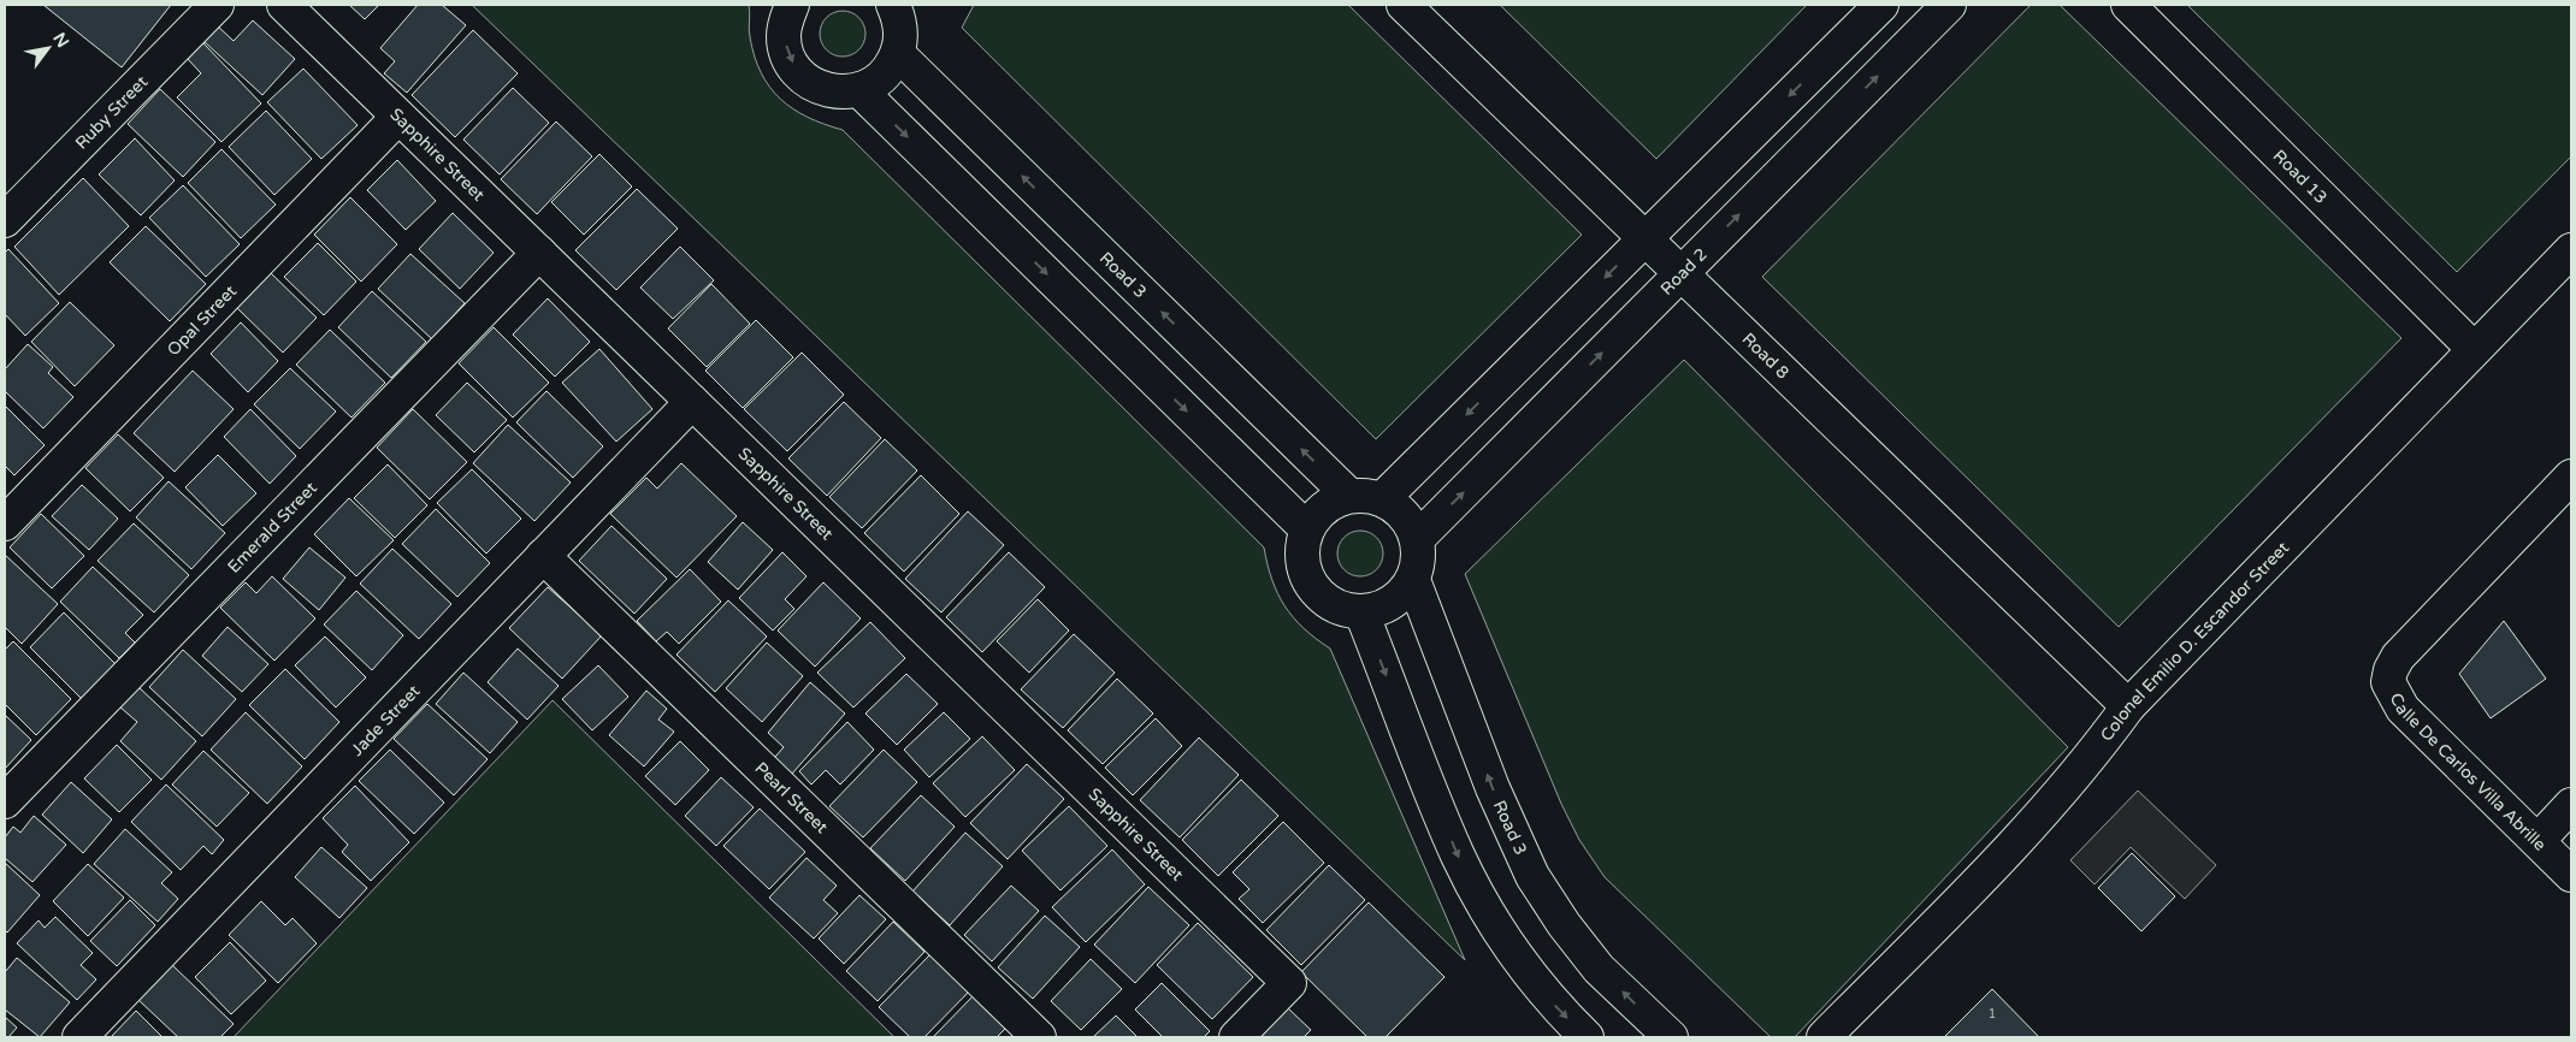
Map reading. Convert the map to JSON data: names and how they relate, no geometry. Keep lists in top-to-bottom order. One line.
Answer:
{"streets":{"street":["Ruby Street","Sapphire Street","Road 13","Road 2","Road 3","Opal Street","Road 8","Emerald Street","Colonel Emilio D. Escandor Street","Jade Street","Calle De Carlos Villa Abrille","Pearl Street"]},"crossings":[["Sapphire Street","Opal Street"],["Sapphire Street","Emerald Street"],["Sapphire Street","Jade Street"],["Road 13","Colonel Emilio D. Escandor Street"],["Road 2","Road 3"],["Road 2","Road 8"],["Road 8","Colonel Emilio D. Escandor Street"],["Jade Street","Pearl Street"]],"house_numbers":["1"],"north":"top right"}
